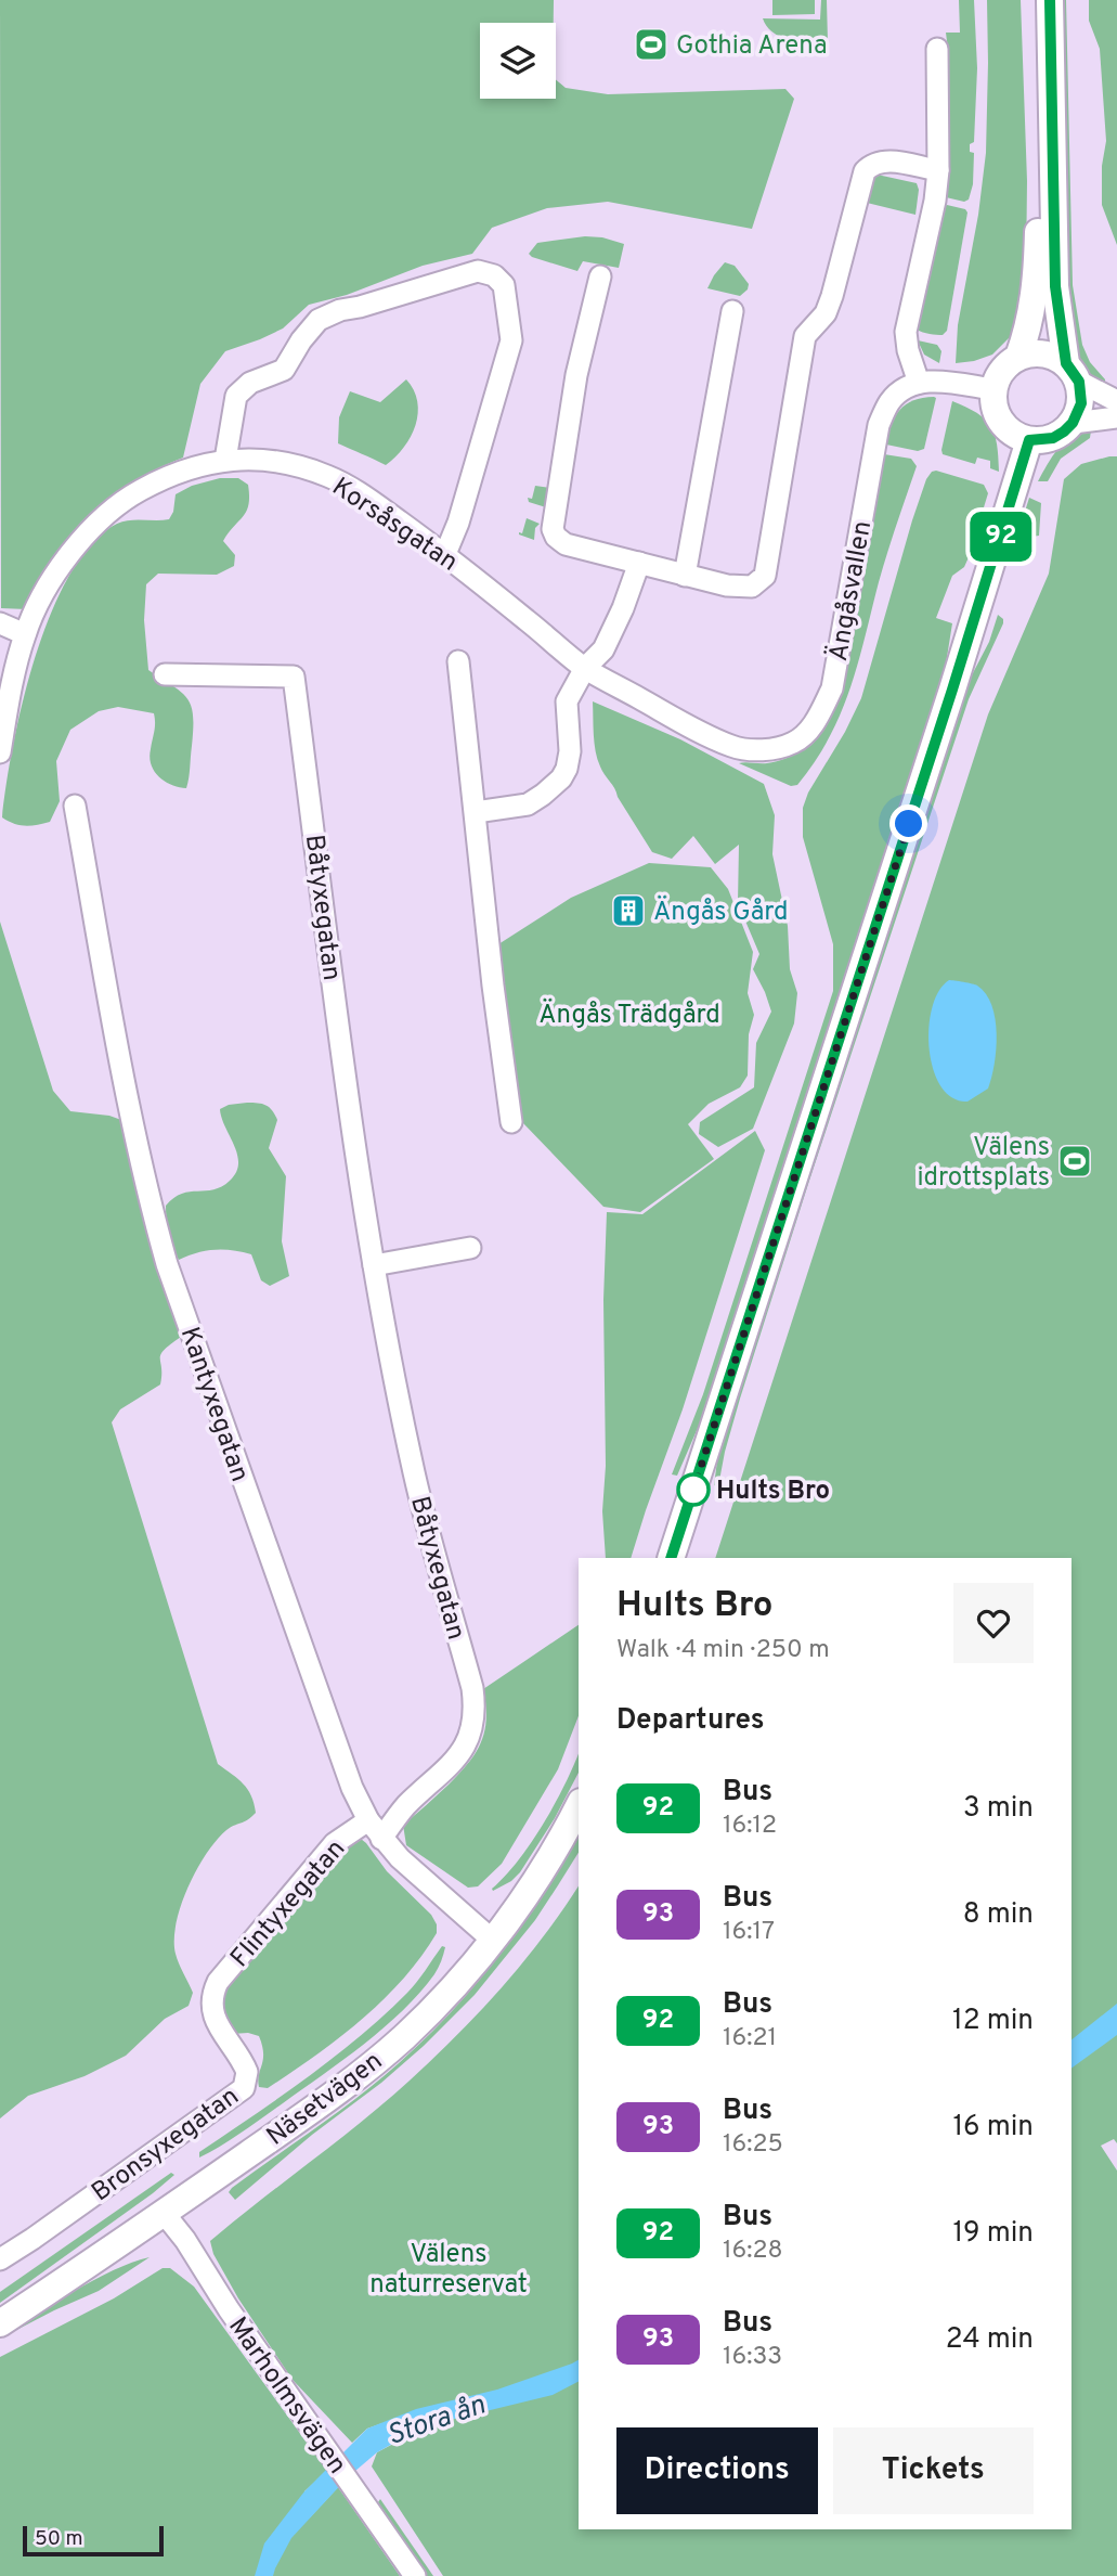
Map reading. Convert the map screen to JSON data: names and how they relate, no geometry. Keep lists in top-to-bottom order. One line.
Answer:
{"streets":{"street":["Korsåsgatan","Ängåsvallen","Båtyxegatan","Kantyxegatan","Flintyxegatan","Näsetvägen","Bronsyxegatan","Marholmsvägen"]},"crossings":[["Korsåsgatan","Ängåsvallen"],["Båtyxegatan","Kantyxegatan"],["Kantyxegatan","Flintyxegatan"],["Kantyxegatan","Näsetvägen"],["Flintyxegatan","Bronsyxegatan"],["Näsetvägen","Marholmsvägen"]],"water":["Stora ån"],"parks":["Ängås Trädgård","Välens naturreservat"],"places":{"sports":["Gothia Arena","Välens idrottsplats"],"building":["Ängås Gård"],"other":["Hults Bro"]},"lines":["bus line 92"],"scale_bar":"50 m","page":{"on_map":"92","heading":[["Hults Bro","Walk · 4 min · 250 m"],"Departures"],"list":[{"mark":"92","name":"Bus","note":"16:12","value":"3 min"},{"mark":"93","name":"Bus","note":"16:17","value":"8 min"},{"mark":"92","name":"Bus","note":"16:21","value":"12 min"},{"mark":"93","name":"Bus","note":"16:25","value":"16 min"},{"mark":"92","name":"Bus","note":"16:28","value":"19 min"},{"mark":"93","name":"Bus","note":"16:33","value":"24 min"}],"buttons":["Directions","Tickets"],"scale":"50 m"}}
